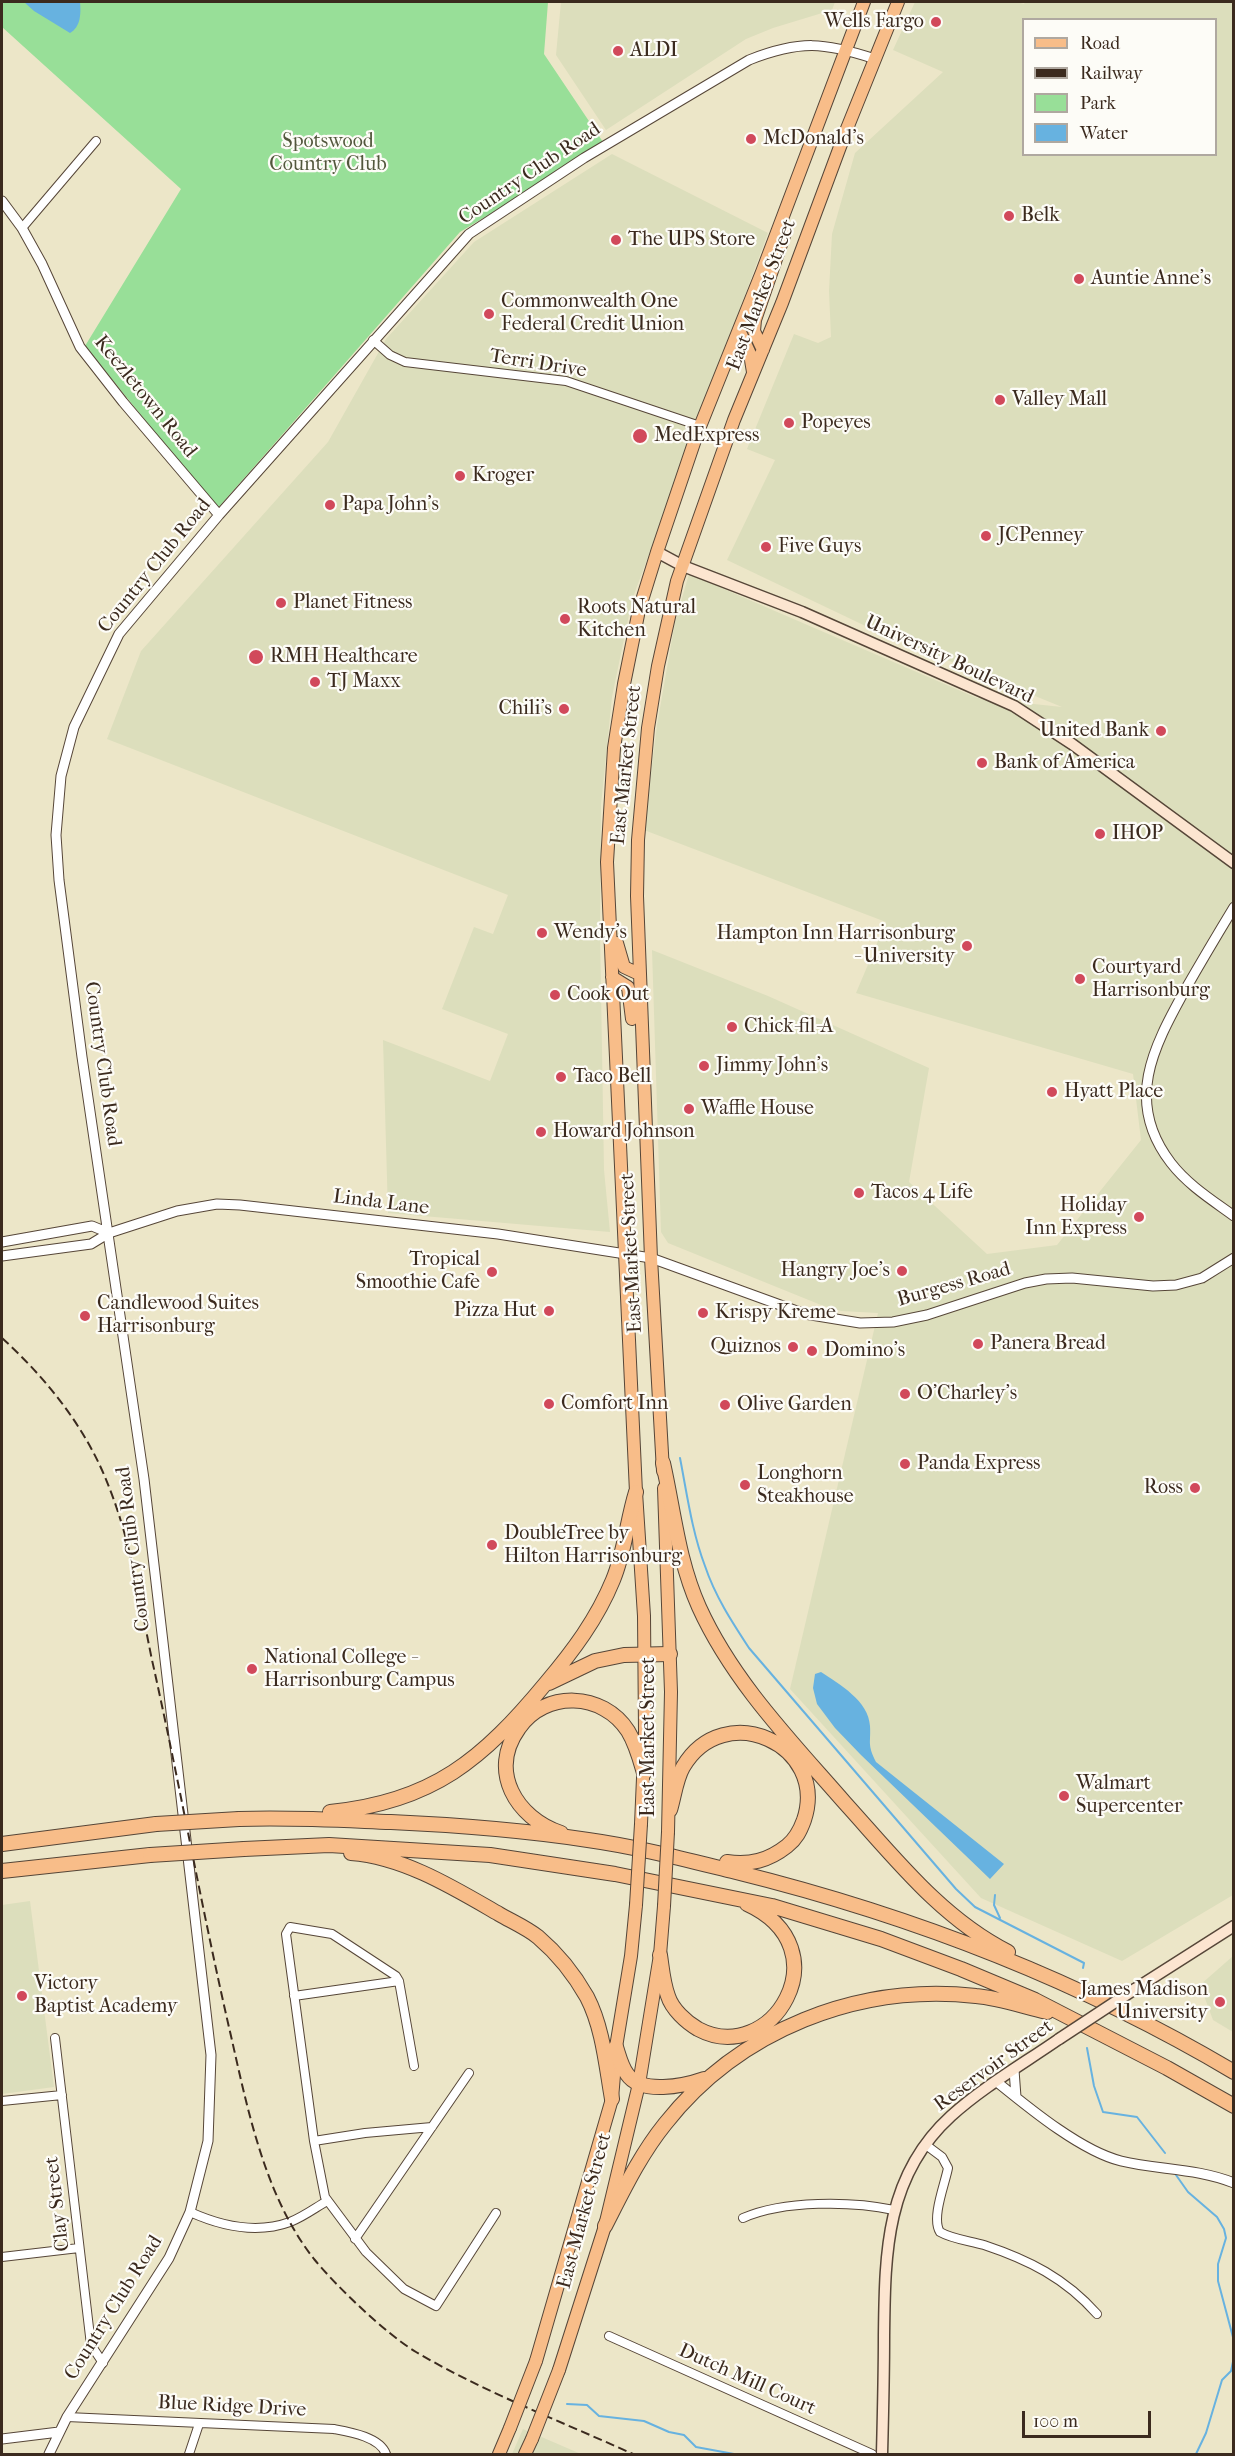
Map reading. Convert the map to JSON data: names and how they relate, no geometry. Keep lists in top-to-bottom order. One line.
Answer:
{"streets":{"main road":["East Market Street","University Boulevard","Reservoir Street"],"street":["Country Club Road","Terri Drive","Keezletown Road","Linda Lane","Burgess Road","Clay Street","Dutch Mill Court","Blue Ridge Drive"]},"crossings":[["Country Club Road","East Market Street"],["Country Club Road","Terri Drive"],["Country Club Road","Keezletown Road"],["Country Club Road","Linda Lane"],["Country Club Road","Clay Street"],["Country Club Road","Blue Ridge Drive"],["East Market Street","Terri Drive"],["East Market Street","University Boulevard"],["East Market Street","Linda Lane"],["East Market Street","Burgess Road"],["Linda Lane","Burgess Road"]],"parks":["Spotswood Country Club"],"places":["Wells Fargo","ALDI","McDonald's","Belk","The UPS Store","Auntie Anne's","Commonwealth One Federal Credit Union","Valley Mall","Popeyes","MedExpress","Kroger","Papa John's","JCPenney","Five Guys","Planet Fitness","Roots Natural Kitchen","RMH Healthcare","TJ Maxx","Chili's","United Bank","Bank of America","IHOP","Wendy's","Hampton Inn Harrisonburg - University","Courtyard Harrisonburg","Cook Out","Chick-fil-A","Jimmy John's","Taco Bell","Hyatt Place","Waffle House","Howard Johnson","Tacos 4 Life","Holiday Inn Express","Hangry Joe's","Tropical Smoothie Cafe","Pizza Hut","Krispy Kreme","Candlewood Suites Harrisonburg","Panera Bread","Quiznos","Domino's","O'Charley's","Comfort Inn","Olive Garden","Panda Express","Longhorn Steakhouse","Ross","DoubleTree by Hilton Harrisonburg","National College - Harrisonburg Campus","Walmart Supercenter","Victory Baptist Academy","James Madison University"],"legend":["Road","Railway","Park","Water"],"scale_bar":"100 m"}
